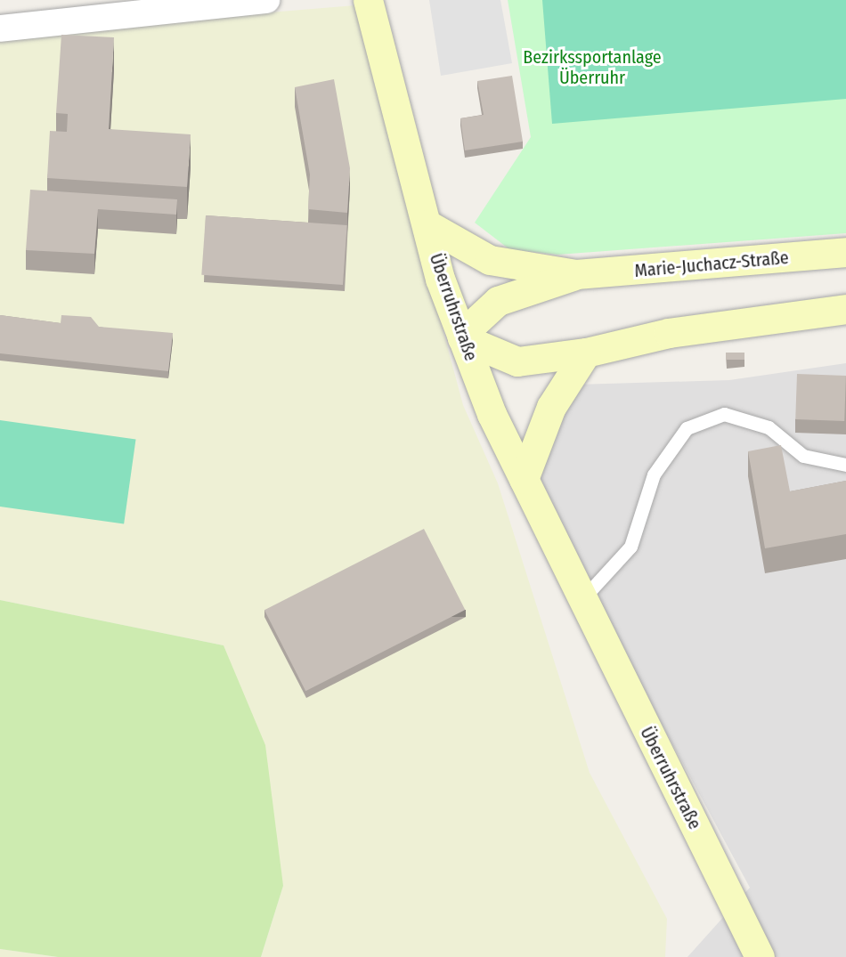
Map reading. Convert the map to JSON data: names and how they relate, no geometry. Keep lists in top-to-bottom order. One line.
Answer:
{"streets":{"main road":["Marie-Juchacz-Straße","Überruhrstraße"]},"crossings":[["Marie-Juchacz-Straße","Überruhrstraße"]],"parks":["Bezirkssportanlage Überruhr"]}
